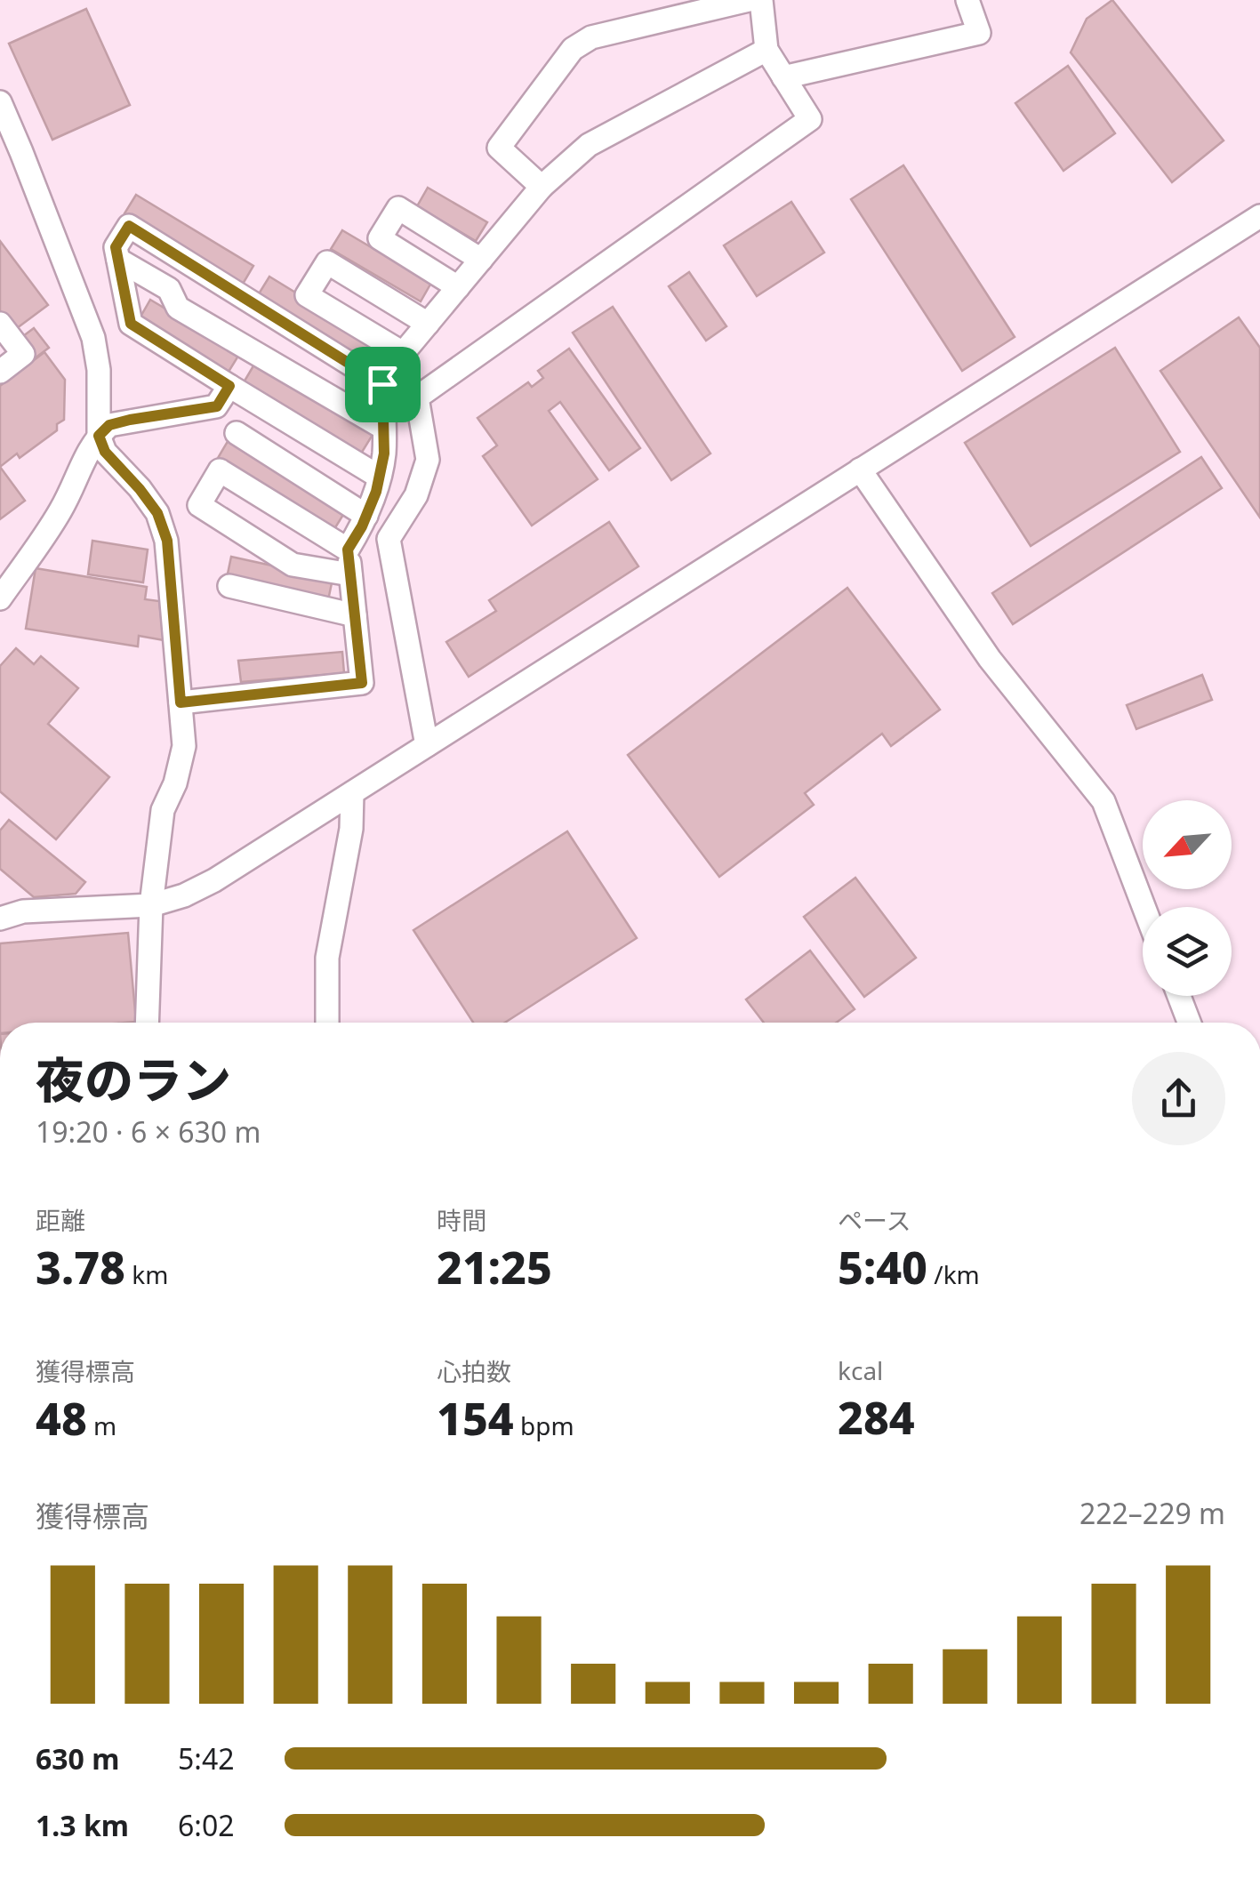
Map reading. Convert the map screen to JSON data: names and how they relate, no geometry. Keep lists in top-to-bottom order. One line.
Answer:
{"north":"bottom left","page":{"heading":["夜のラン","19:20 · 6 × 630 m"],"stats":[["距離","3.78 km"],["時間","21:25"],["ペース","5:40 /km"],["獲得標高","48 m"],["心拍数","154 bpm"],["kcal","284"]],"chart":["獲得標高","222–229 m"],"list":[{"name":"630 m","note":"5:42"},{"name":"1.3 km","note":"6:02"}]}}
